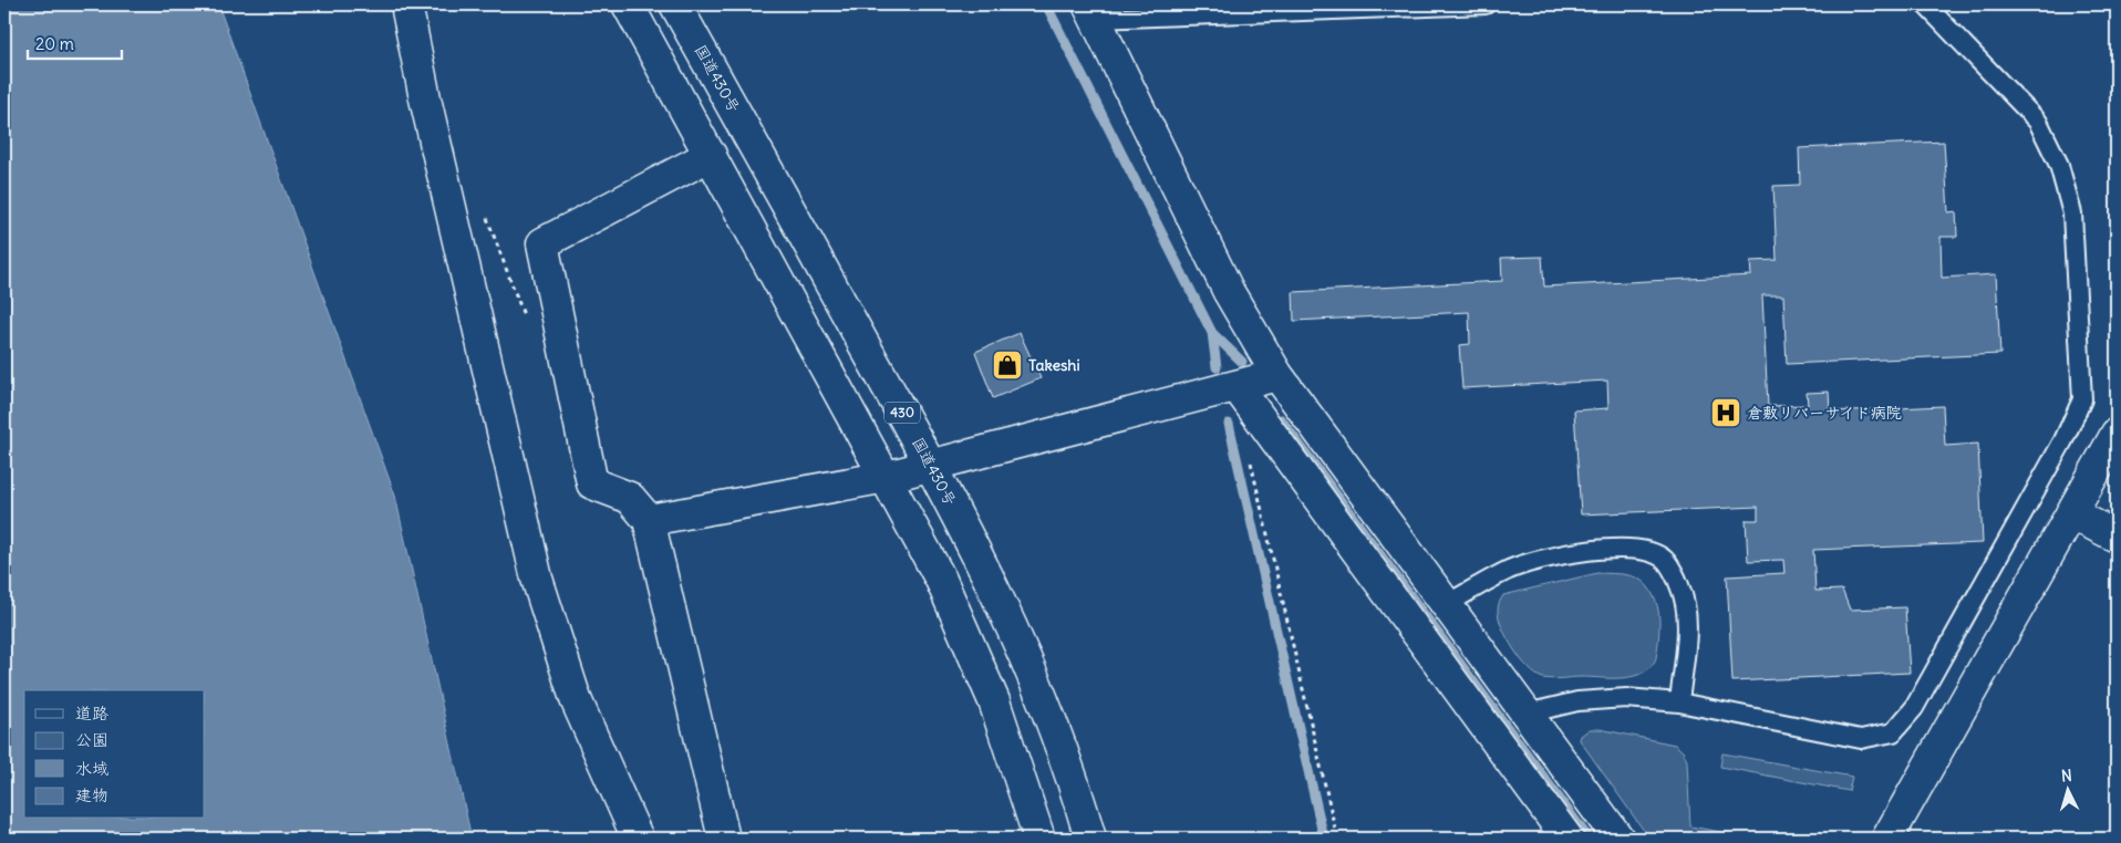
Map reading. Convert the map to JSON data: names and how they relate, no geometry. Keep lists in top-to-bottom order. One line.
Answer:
{"streets":{"main road":["国道430号","430"]},"places":{"shop":["Takeshi"],"hospital":["倉敷リバーサイド病院"]},"legend":["道路","公園","水域","建物"],"scale_bar":"20 m","north":"top"}
